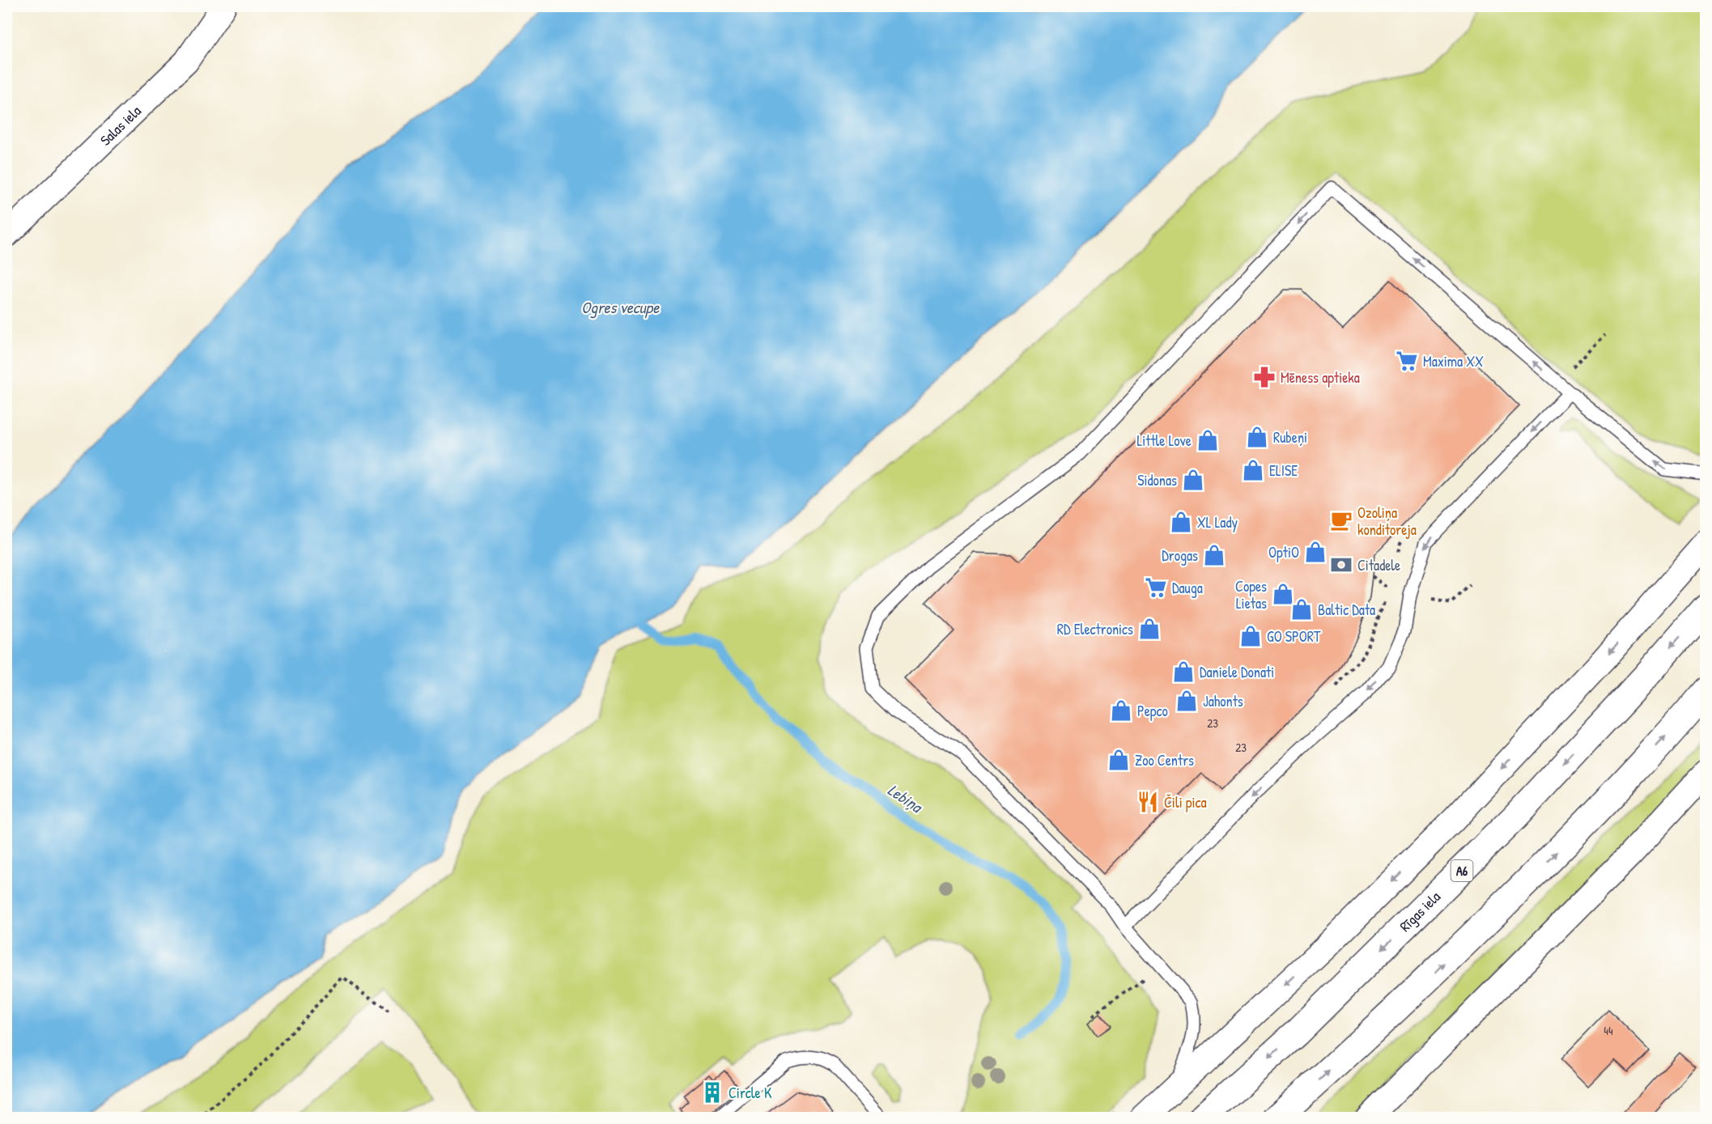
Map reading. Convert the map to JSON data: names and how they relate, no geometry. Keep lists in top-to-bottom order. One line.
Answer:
{"streets":{"highway":["A6","Rīgas iela"],"street":["Salas iela"]},"water":["Ogres vecupe","Lebiņa"],"places":{"supermarket":["Maxima XX","Dauga"],"pharmacy":["Mēness aptieka"],"shop":["Rubeņi","Little Love","ELISE","Sidonas","XL Lady","OptiO","Drogas","Copes Lietas","Baltic Data","RD Electronics","GO SPORT","Daniele Donati","Jahonts","Pepco","Zoo Centrs"],"cafe":["Ozoliņa konditoreja"],"bank":["Citadele"],"restaurant":["Čili pica"],"building":["Circle K"]},"house_numbers":["23","23","44"]}
